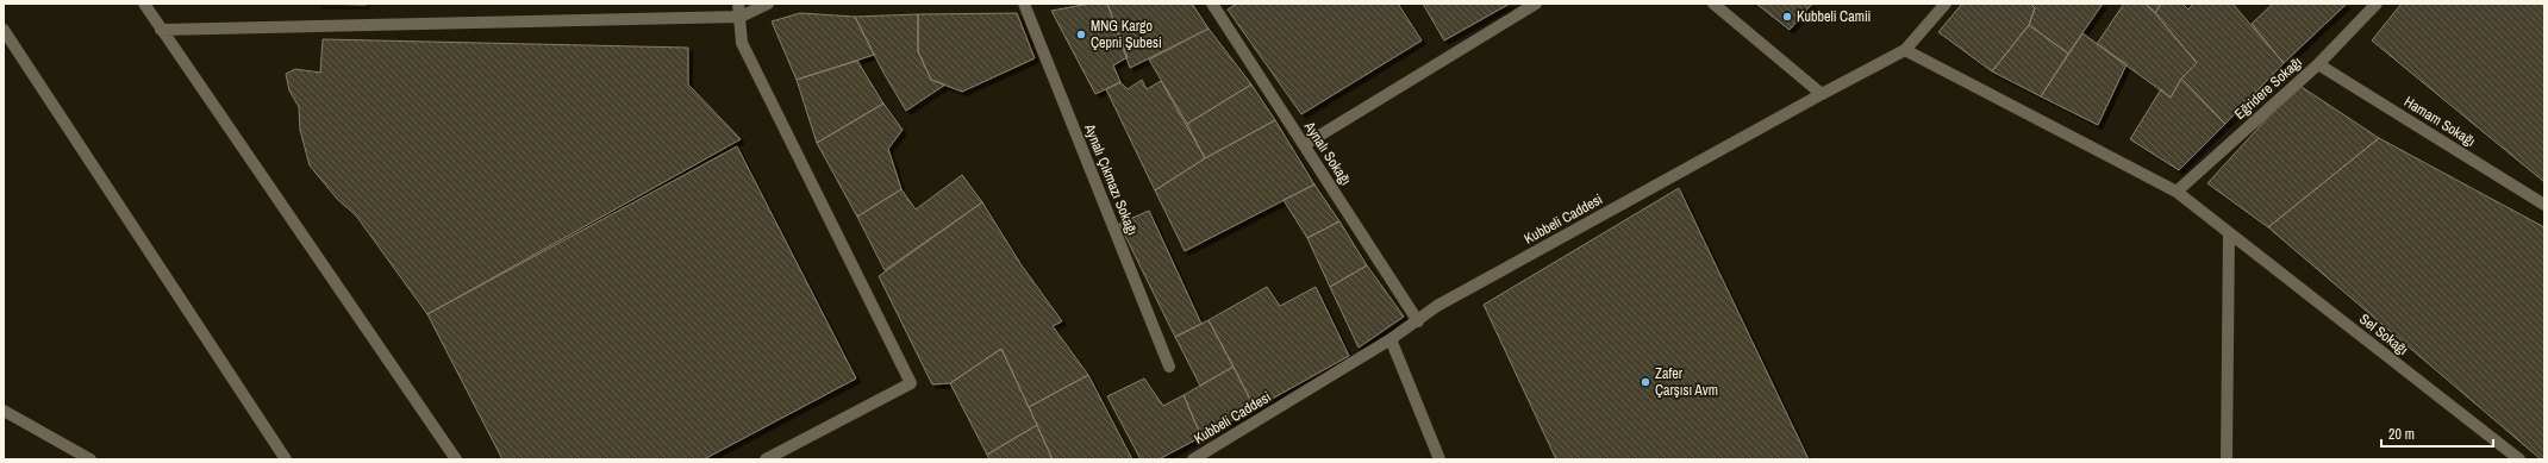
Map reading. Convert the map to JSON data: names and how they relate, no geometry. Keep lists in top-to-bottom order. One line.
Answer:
{"streets":{"street":["Eğridere Sokağı","Hamam Sokağı","Aynalı Sokağı","Aynalı Çıkmazı Sokağı","Kubbeli Caddesi","Sel Sokağı"]},"crossings":[["Eğridere Sokağı","Hamam Sokağı"],["Eğridere Sokağı","Sel Sokağı"],["Aynalı Sokağı","Kubbeli Caddesi"],["Kubbeli Caddesi","Sel Sokağı"]],"places":["Kubbeli Camii","MNG Kargo Çepni Şubesi","Zafer Çarşısı Avm"],"scale_bar":"20 m"}
